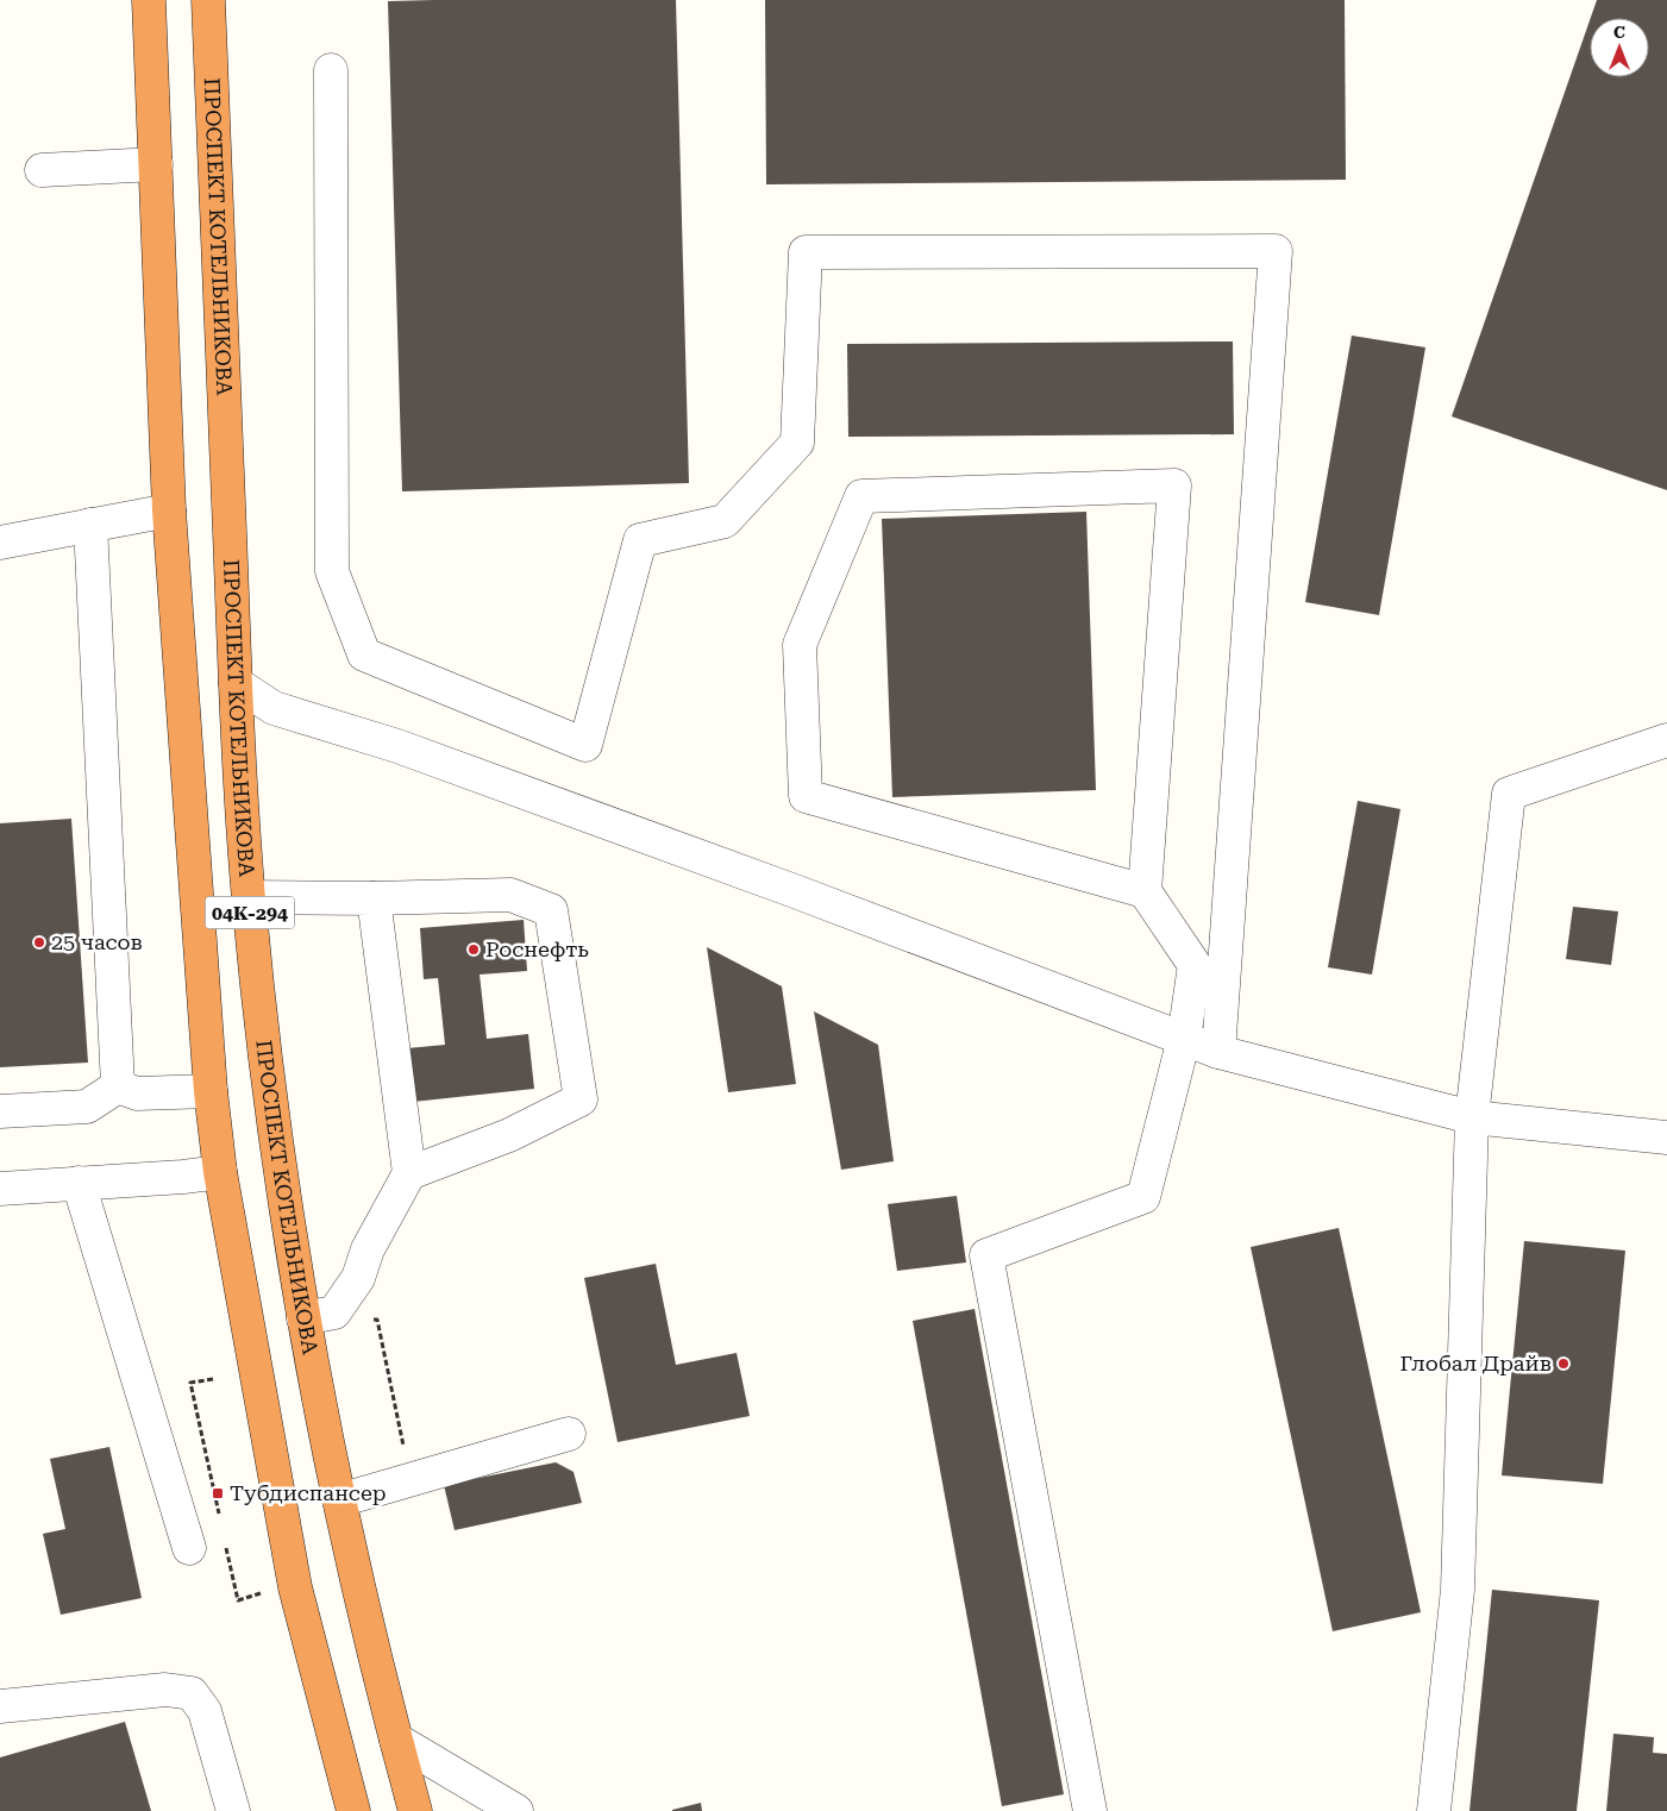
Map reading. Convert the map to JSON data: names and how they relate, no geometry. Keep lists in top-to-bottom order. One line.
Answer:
{"streets":{"highway":["ПРОСПЕКТ КОТЕЛЬНИКОВА","04К-294"]},"places":{"other":["25 часов","Роснефть","Глобал Драйв"],"transit":["Тубдиспансер"]},"north":"top"}
